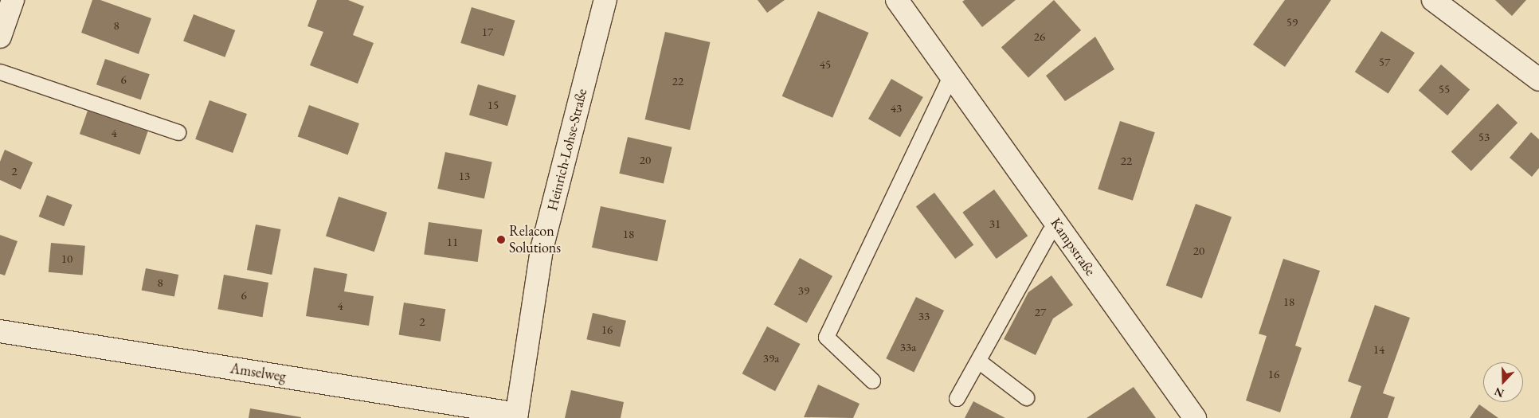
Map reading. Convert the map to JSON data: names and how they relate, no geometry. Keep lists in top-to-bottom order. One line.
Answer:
{"streets":{"street":["Heinrich-Lohse-Straße","Kampstraße","Amselweg"]},"crossings":[["Heinrich-Lohse-Straße","Amselweg"]],"places":["Relacon Solutions"],"house_numbers":["59","8","17","26","57","45","6","22","55","15","43","4","53","20","22","2","13","31","18","11","20","10","8","39","6","18","4","27","33","2","16","33a","14","39a","16"],"north":"bottom"}
